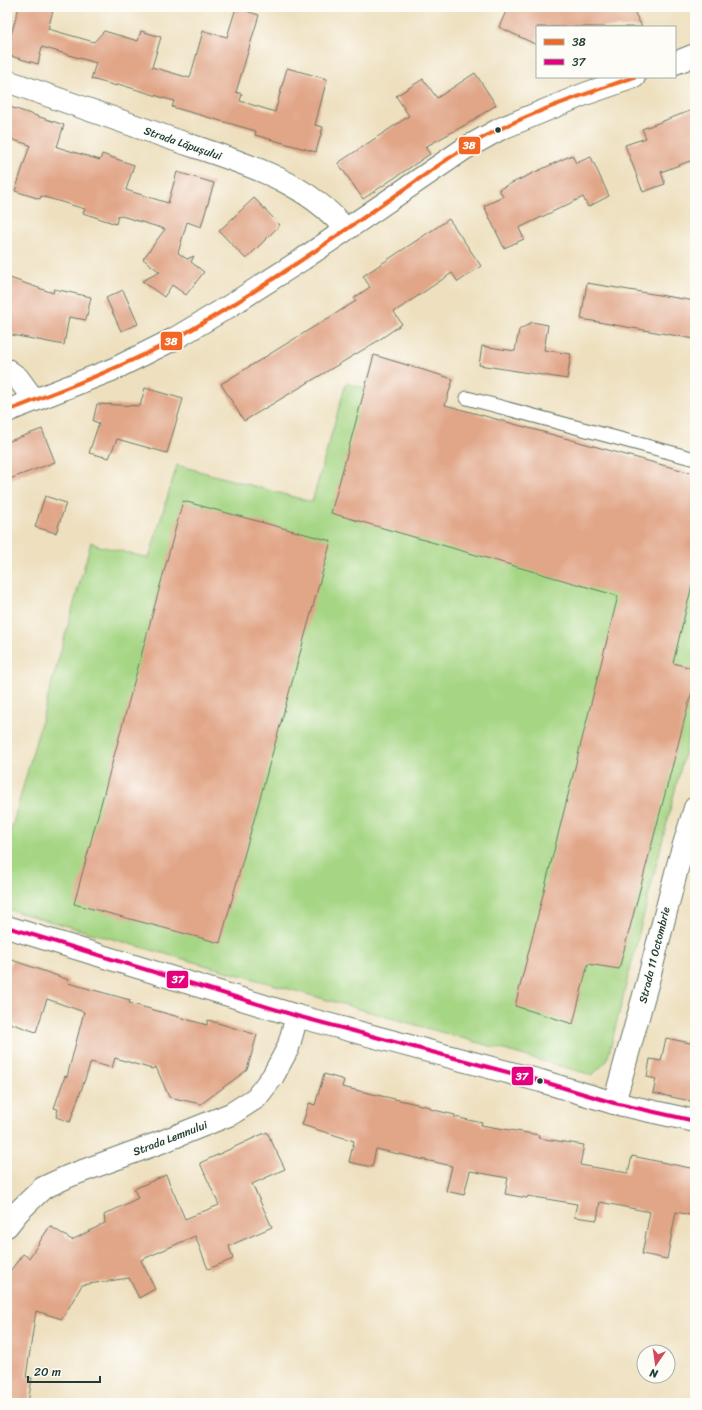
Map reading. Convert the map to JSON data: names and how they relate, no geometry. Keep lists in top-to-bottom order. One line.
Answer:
{"streets":{"street":["Strada Lăpușului","Strada 11 Octombrie","Strada Lemnului"]},"lines":["transit line 38","transit line 37"],"legend":["38","37"],"scale_bar":"20 m","north":"bottom"}
